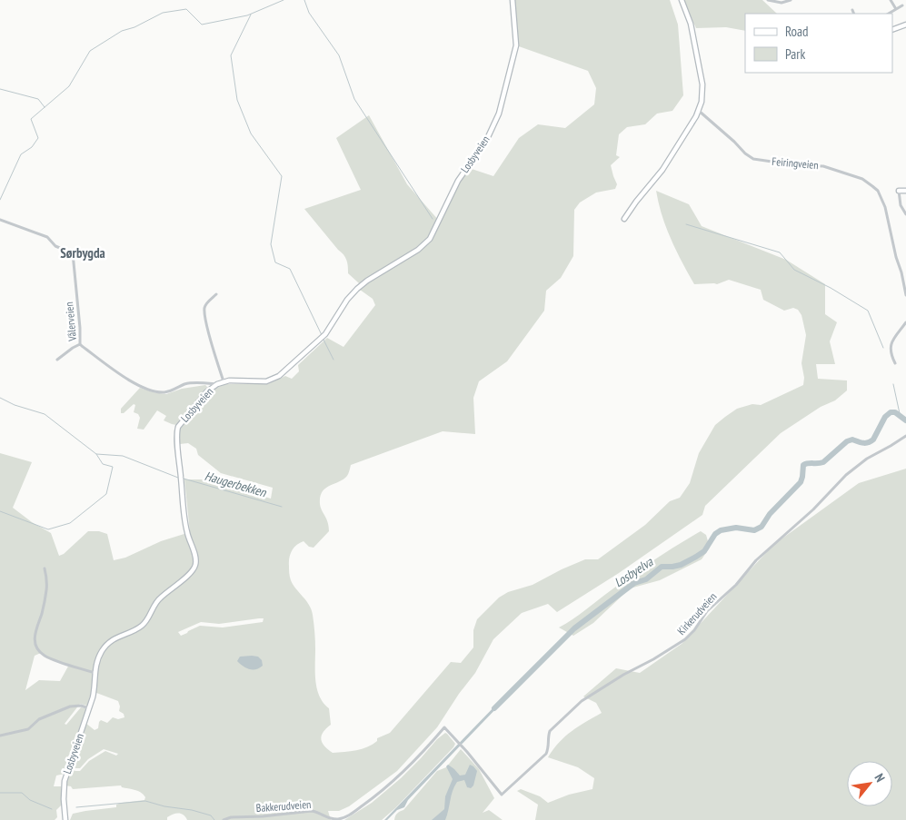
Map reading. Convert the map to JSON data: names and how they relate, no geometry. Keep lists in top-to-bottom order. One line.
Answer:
{"streets":{"main road":["Losbyveien"],"street":["Feiringveien","Vålerveien","Kirkerudveien","Bakkerudveien"]},"crossings":[["Losbyveien","Vålerveien"],["Kirkerudveien","Bakkerudveien"]],"districts":["Sørbygda"],"water":["Haugerbekken","Losbyelva"],"legend":["Road","Park"],"north":"top right"}
